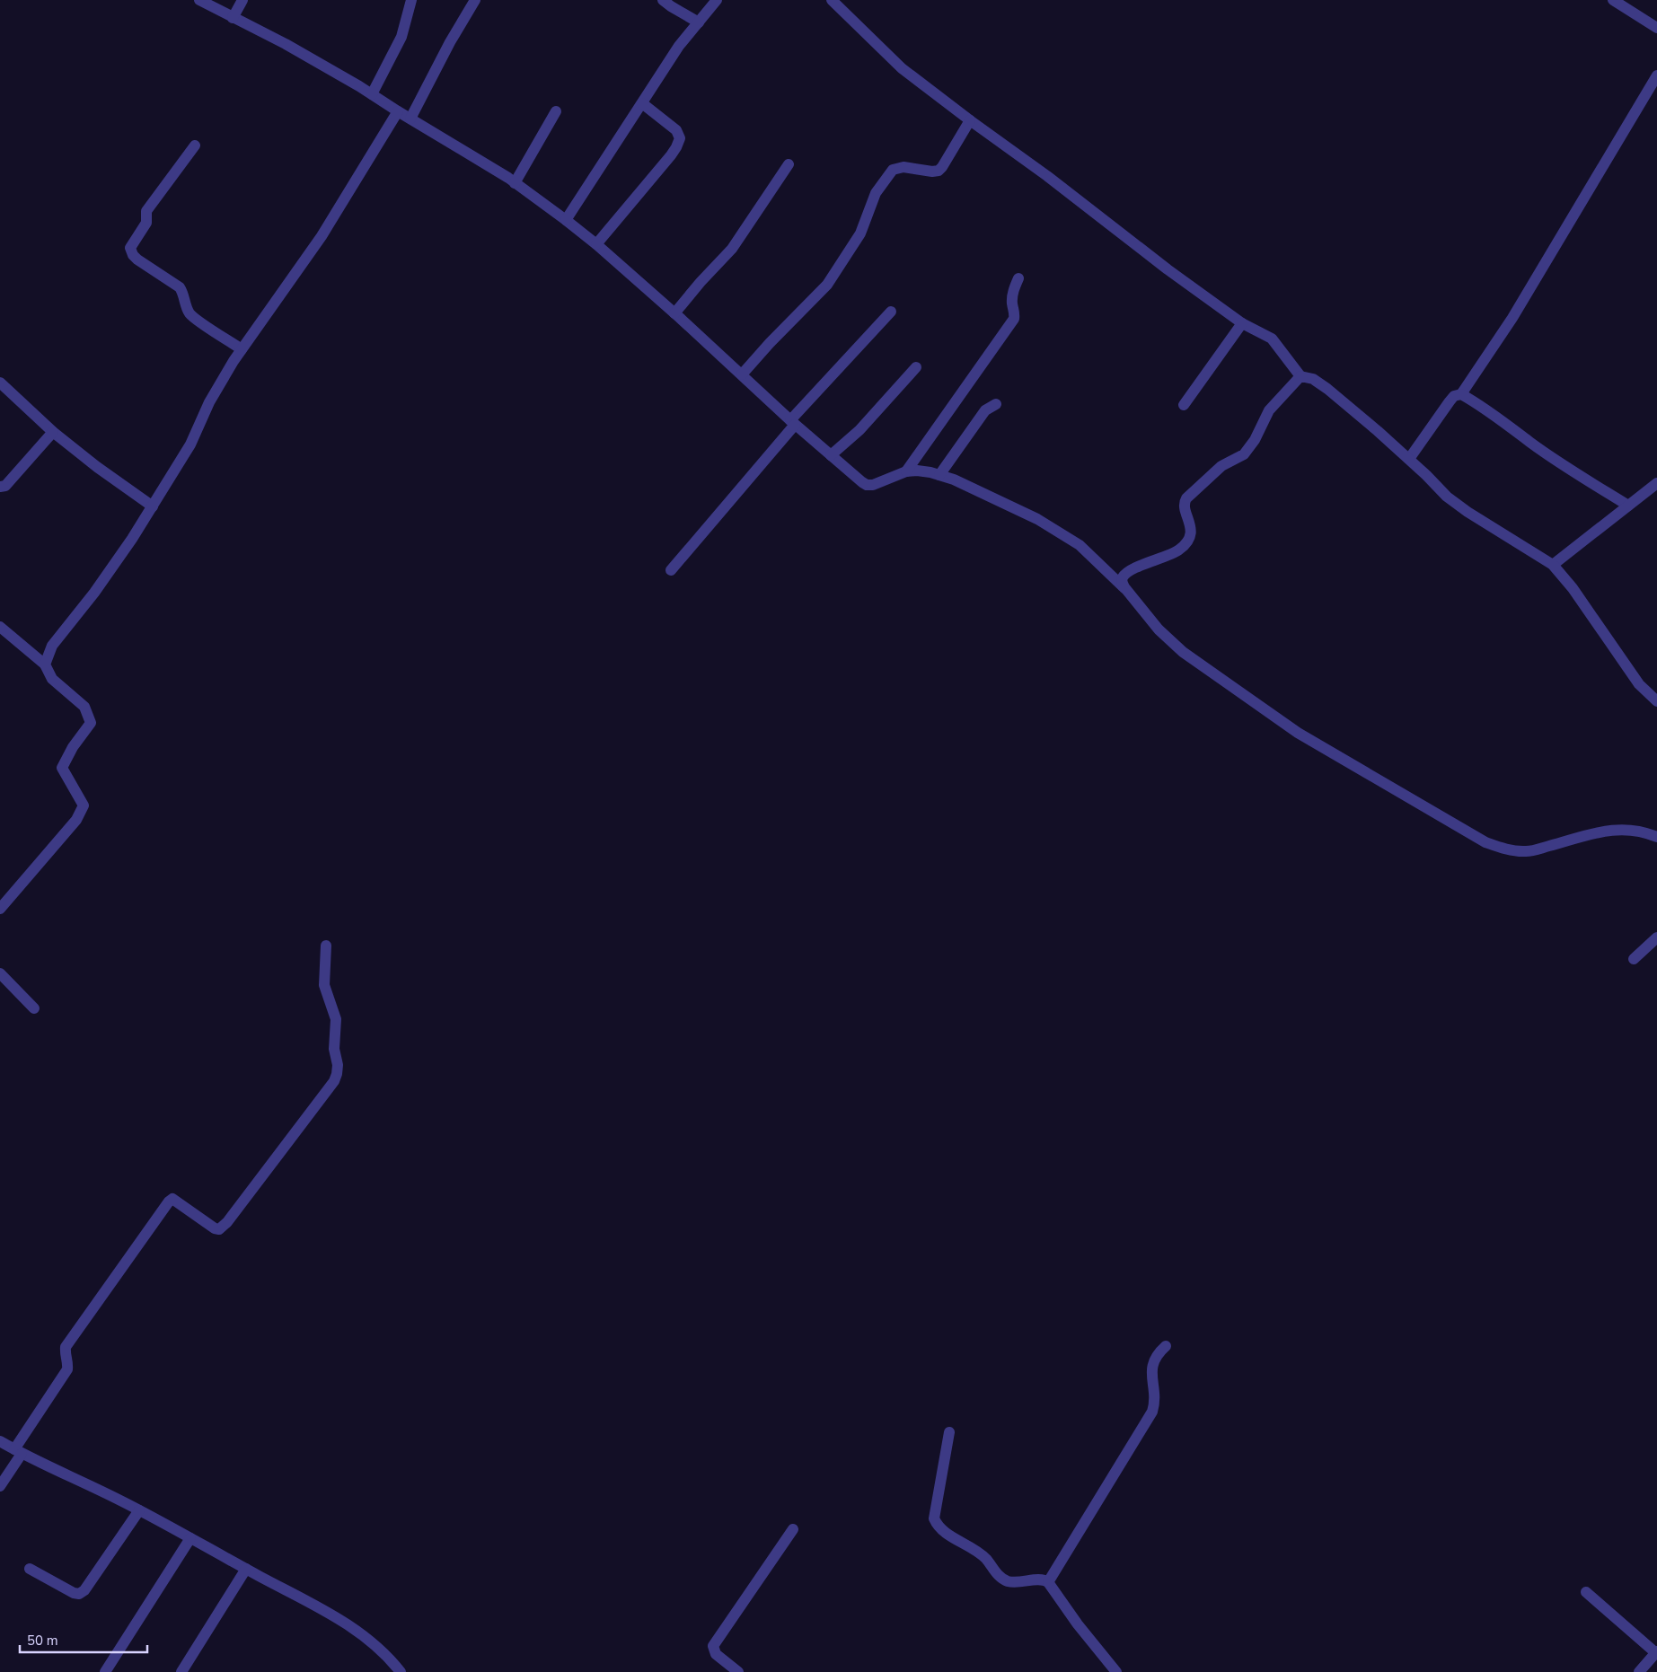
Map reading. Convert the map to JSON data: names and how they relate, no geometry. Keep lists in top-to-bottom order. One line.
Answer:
{"scale_bar":"50 m"}
